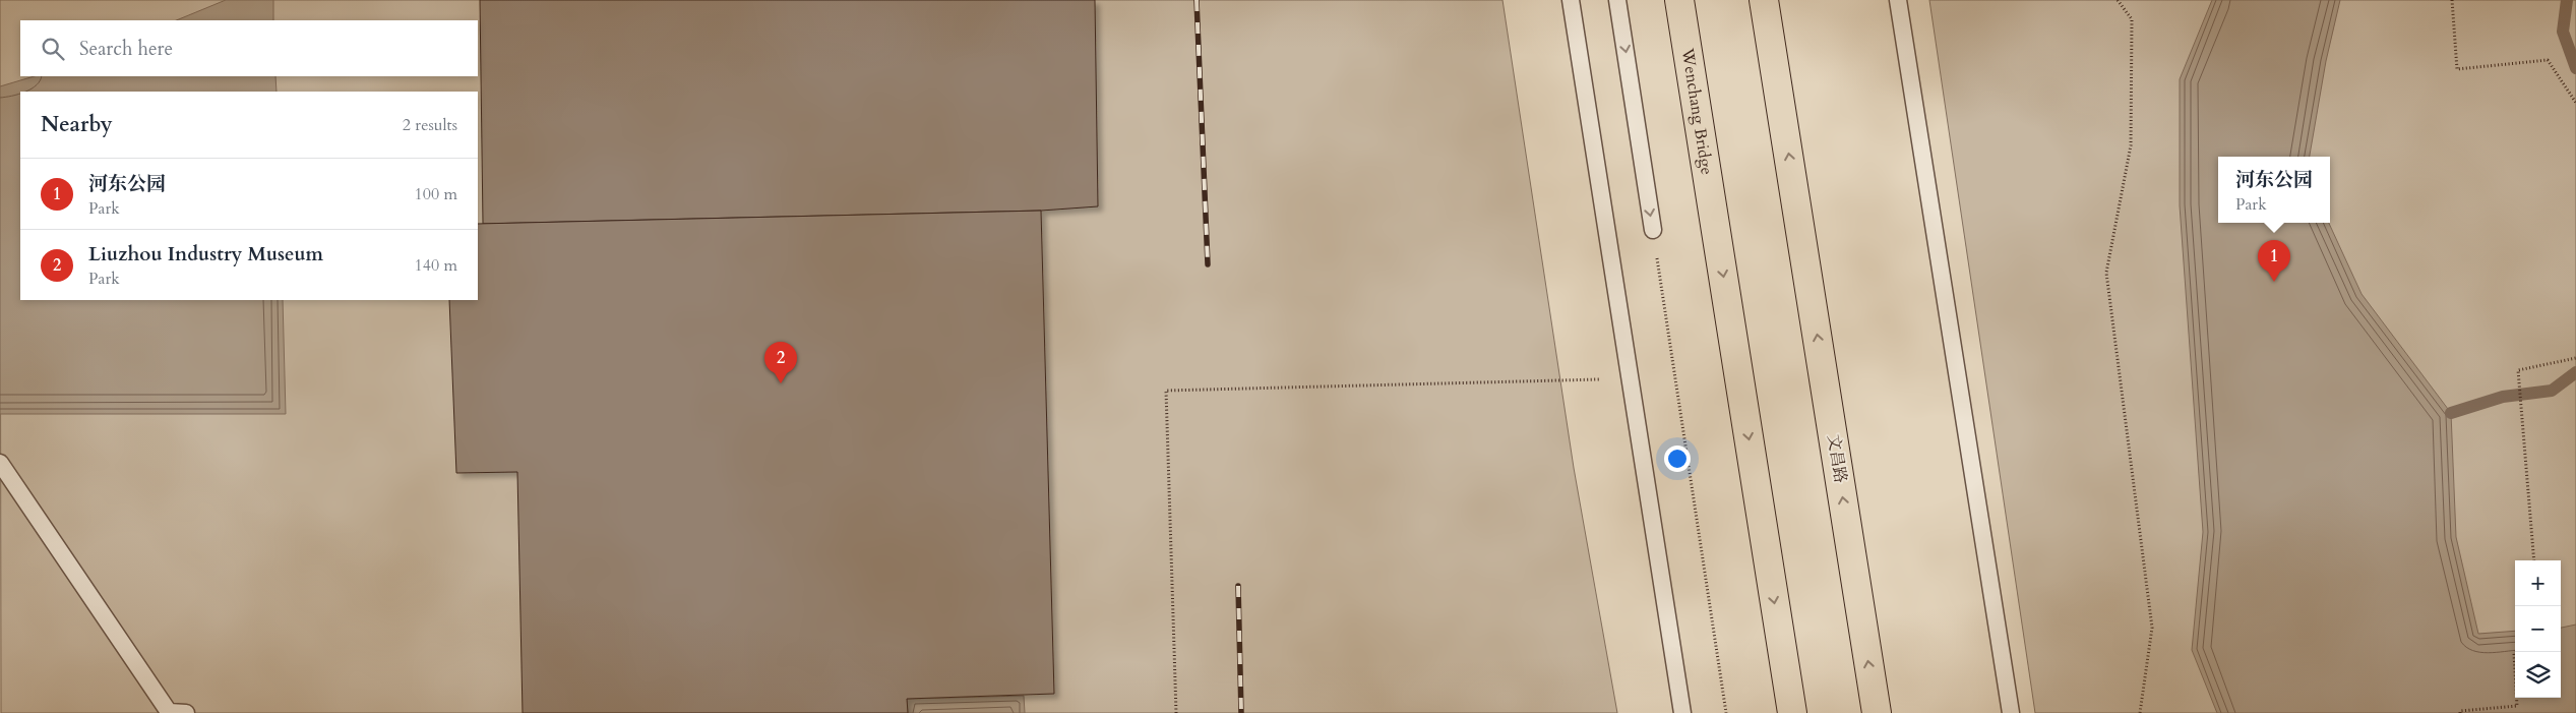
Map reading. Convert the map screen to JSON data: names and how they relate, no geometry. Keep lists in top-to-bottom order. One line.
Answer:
{"streets":{"main road":["Wenchang Bridge","文昌路"]},"one_way":["Wenchang Bridge","文昌路"],"page":{"search":"Search here","heading":["Nearby","2 results"],"popup":["河东公园","Park"],"list":[{"mark":"1","name":"河东公园","note":"Park","value":"100 m"},{"mark":"2","name":"Liuzhou Industry Museum","note":"Park","value":"140 m"}],"pins":["1","2"],"map_buttons":["+","−"]}}
